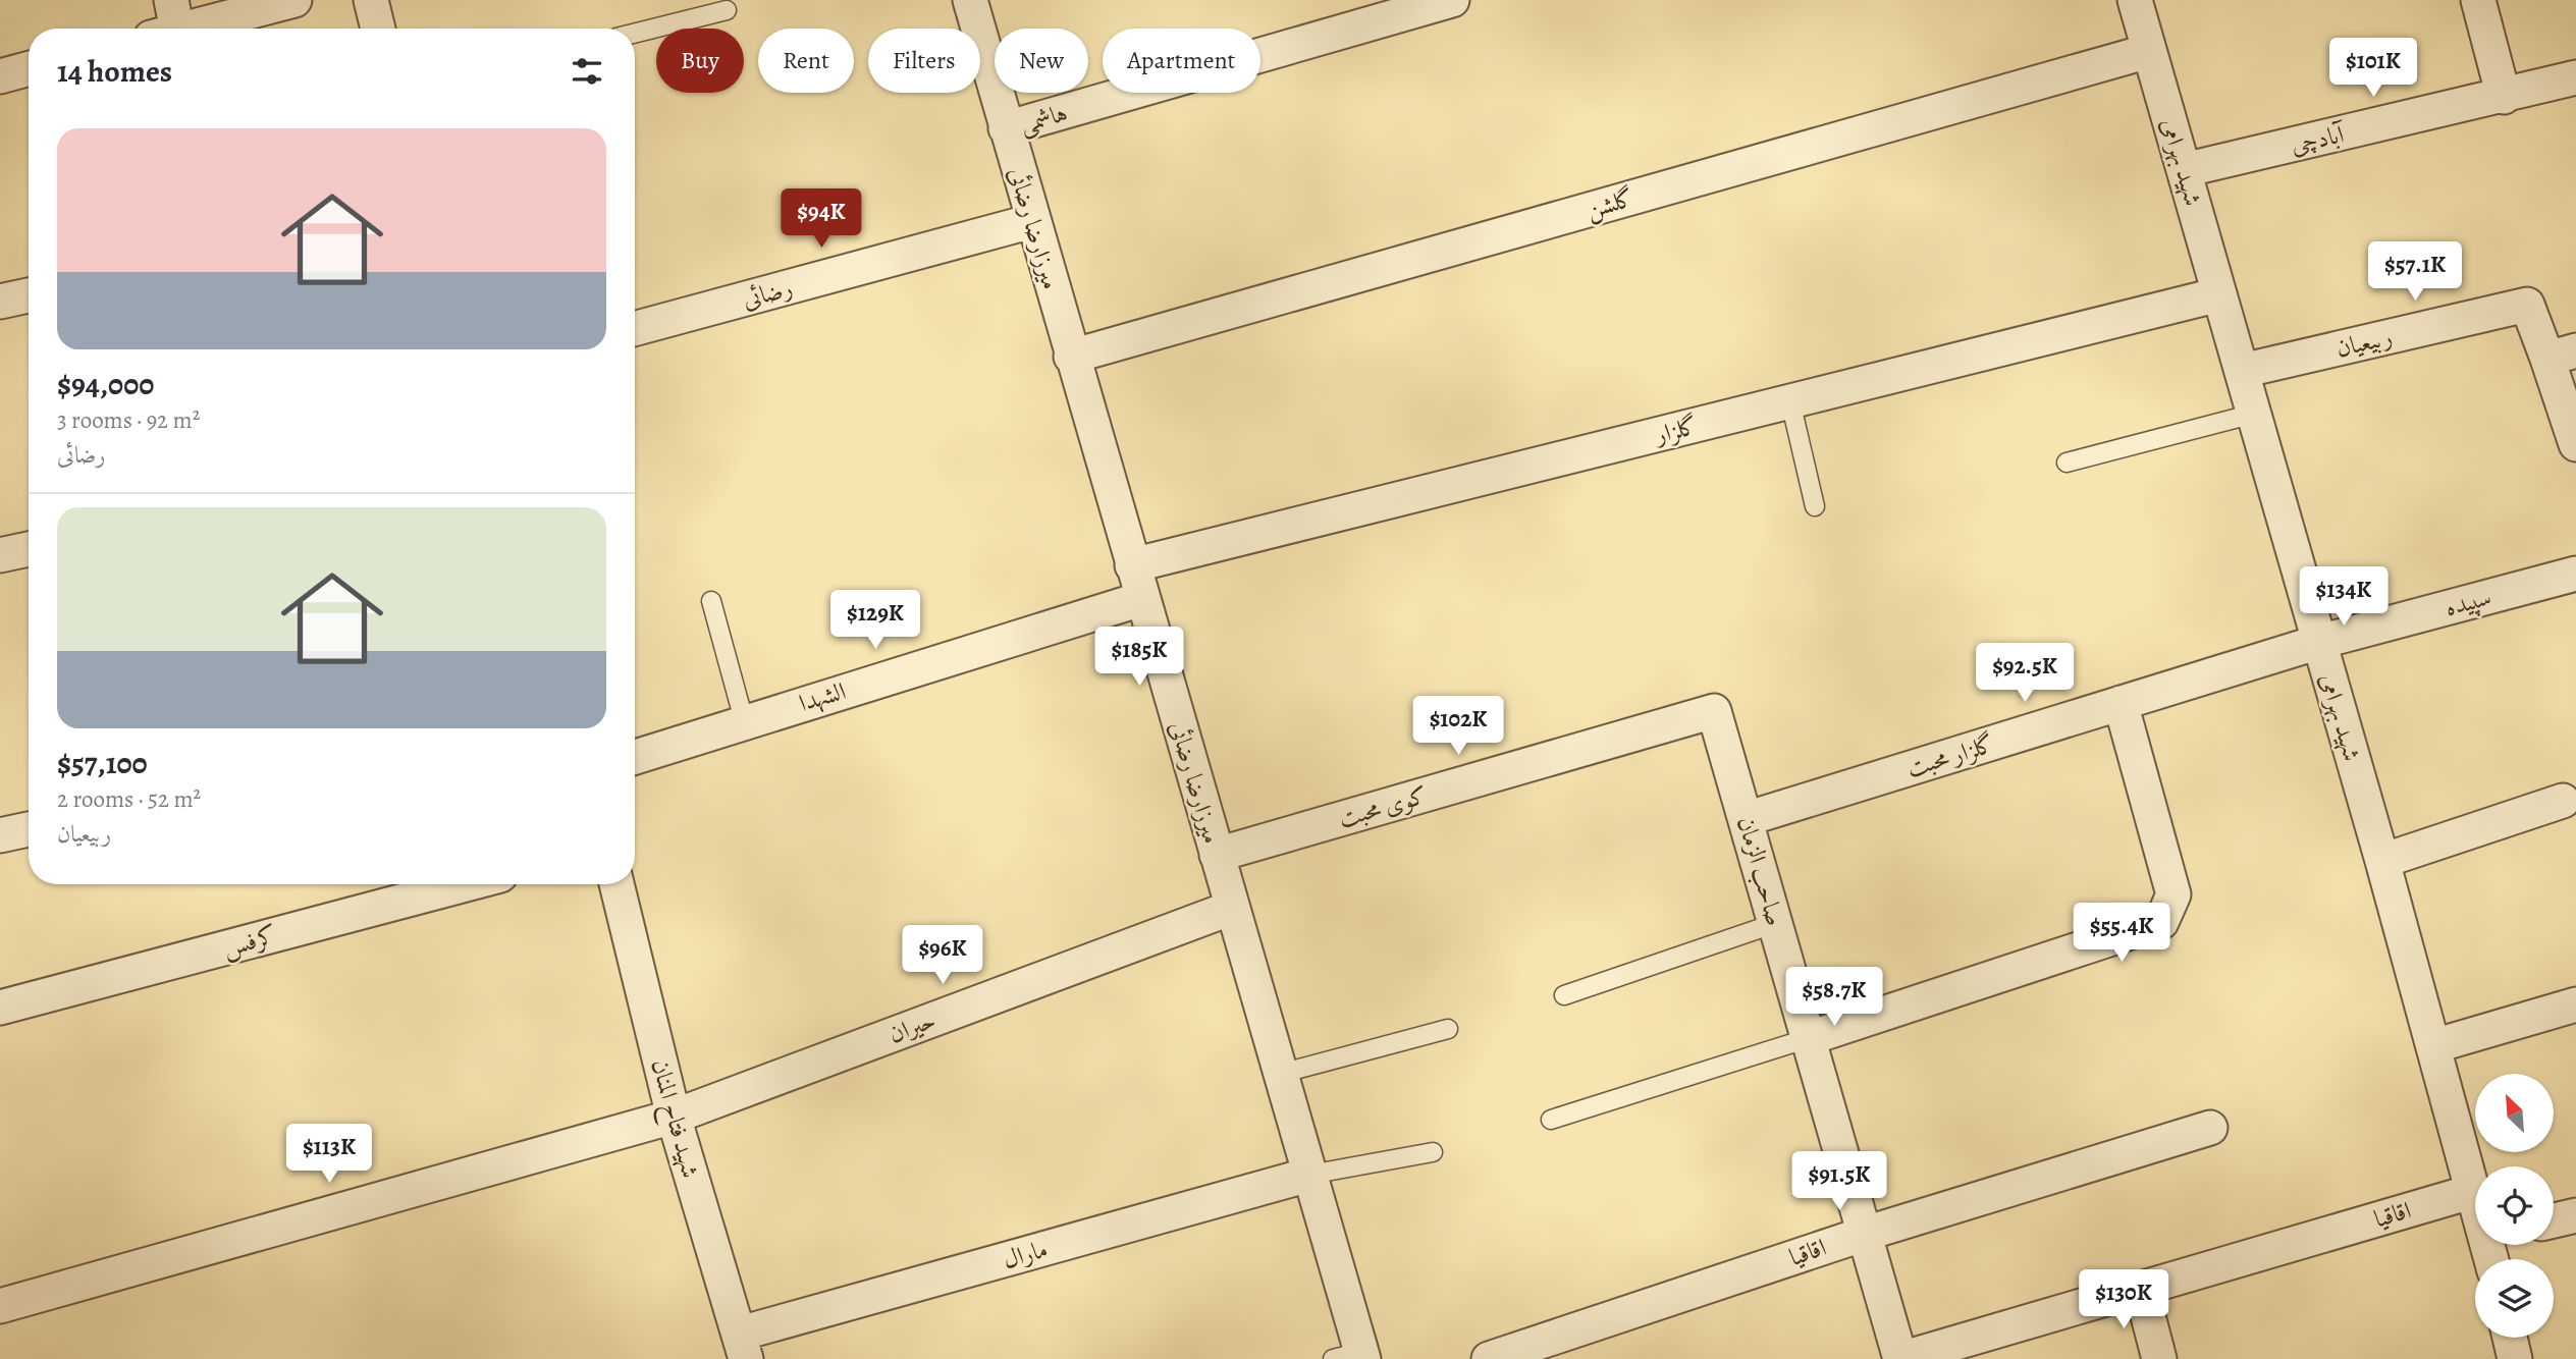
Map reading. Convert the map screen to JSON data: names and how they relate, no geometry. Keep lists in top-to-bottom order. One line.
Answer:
{"streets":{"street":["هاشمی","آبادچی","شهید بهرامی","گلشن","میرزارضا رضائی","رضائی","ربیعیان","گلزار","سپیده","الشهدا","گلزار محبت","کوی محبت","صاحب الزمان","کرفس","حیران","شهید فتاح المنان","اقاقیا","مارال"]},"crossings":[["هاشمی","میرزارضا رضائی"],["آبادچی","شهید بهرامی"],["شهید بهرامی","گلشن"],["شهید بهرامی","ربیعیان"],["شهید بهرامی","گلزار"],["شهید بهرامی","سپیده"],["شهید بهرامی","گلزار محبت"],["شهید بهرامی","اقاقیا"],["گلشن","میرزارضا رضائی"],["میرزارضا رضائی","رضائی"],["میرزارضا رضائی","گلزار"],["میرزارضا رضائی","الشهدا"],["میرزارضا رضائی","کوی محبت"],["میرزارضا رضائی","حیران"],["میرزارضا رضائی","مارال"],["سپیده","گلزار محبت"],["گلزار محبت","صاحب الزمان"],["کوی محبت","صاحب الزمان"],["صاحب الزمان","اقاقیا"],["حیران","شهید فتاح المنان"],["شهید فتاح المنان","مارال"]],"north":"top left","page":{"chip":["Buy","Rent","Filters","New","Apartment"],"heading":"14 homes","price":["$101K","$94K","$57.1K","$134K","$129K","$185K","$92.5K","$102K","$55.4K","$96K","$58.7K","$113K","$91.5K","$130K"],"list":[{"name":"$94,000","note":"3 rooms · 92 m² · رضائی"},{"name":"$57,100","note":"2 rooms · 52 m² · ربیعیان"}]}}
